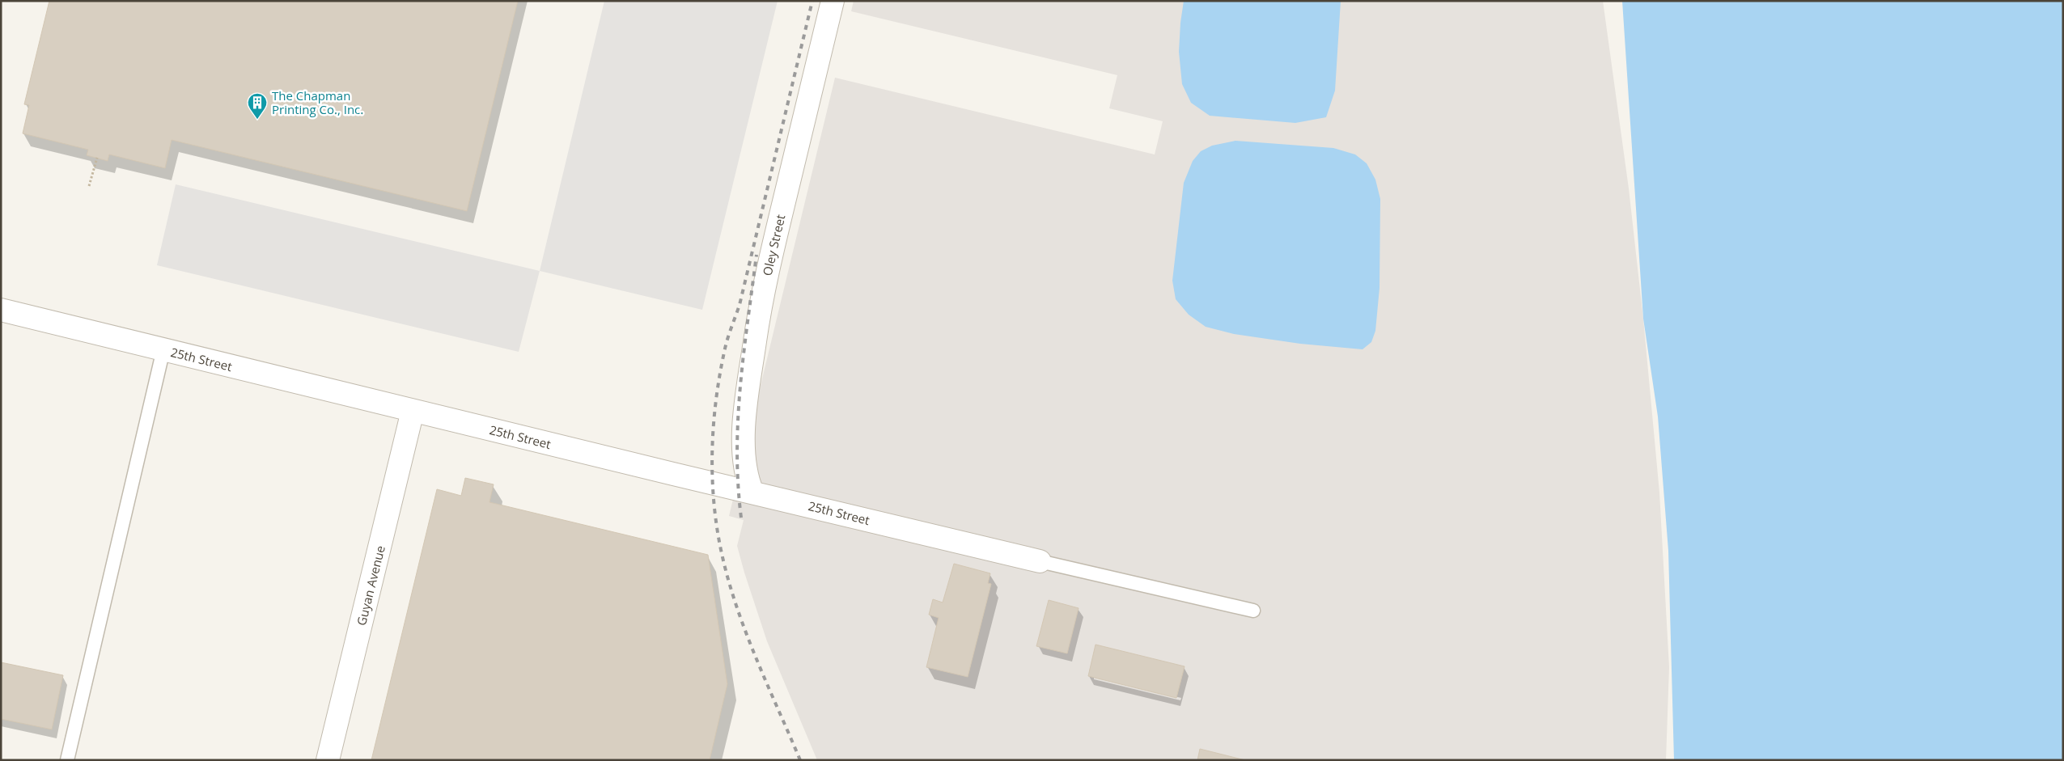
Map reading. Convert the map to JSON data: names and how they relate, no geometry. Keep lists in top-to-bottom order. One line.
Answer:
{"streets":{"street":["Oley Street","25th Street","Guyan Avenue"]},"crossings":[["Oley Street","25th Street"],["25th Street","Guyan Avenue"]],"places":{"building":["The Chapman Printing Co., Inc."]}}
